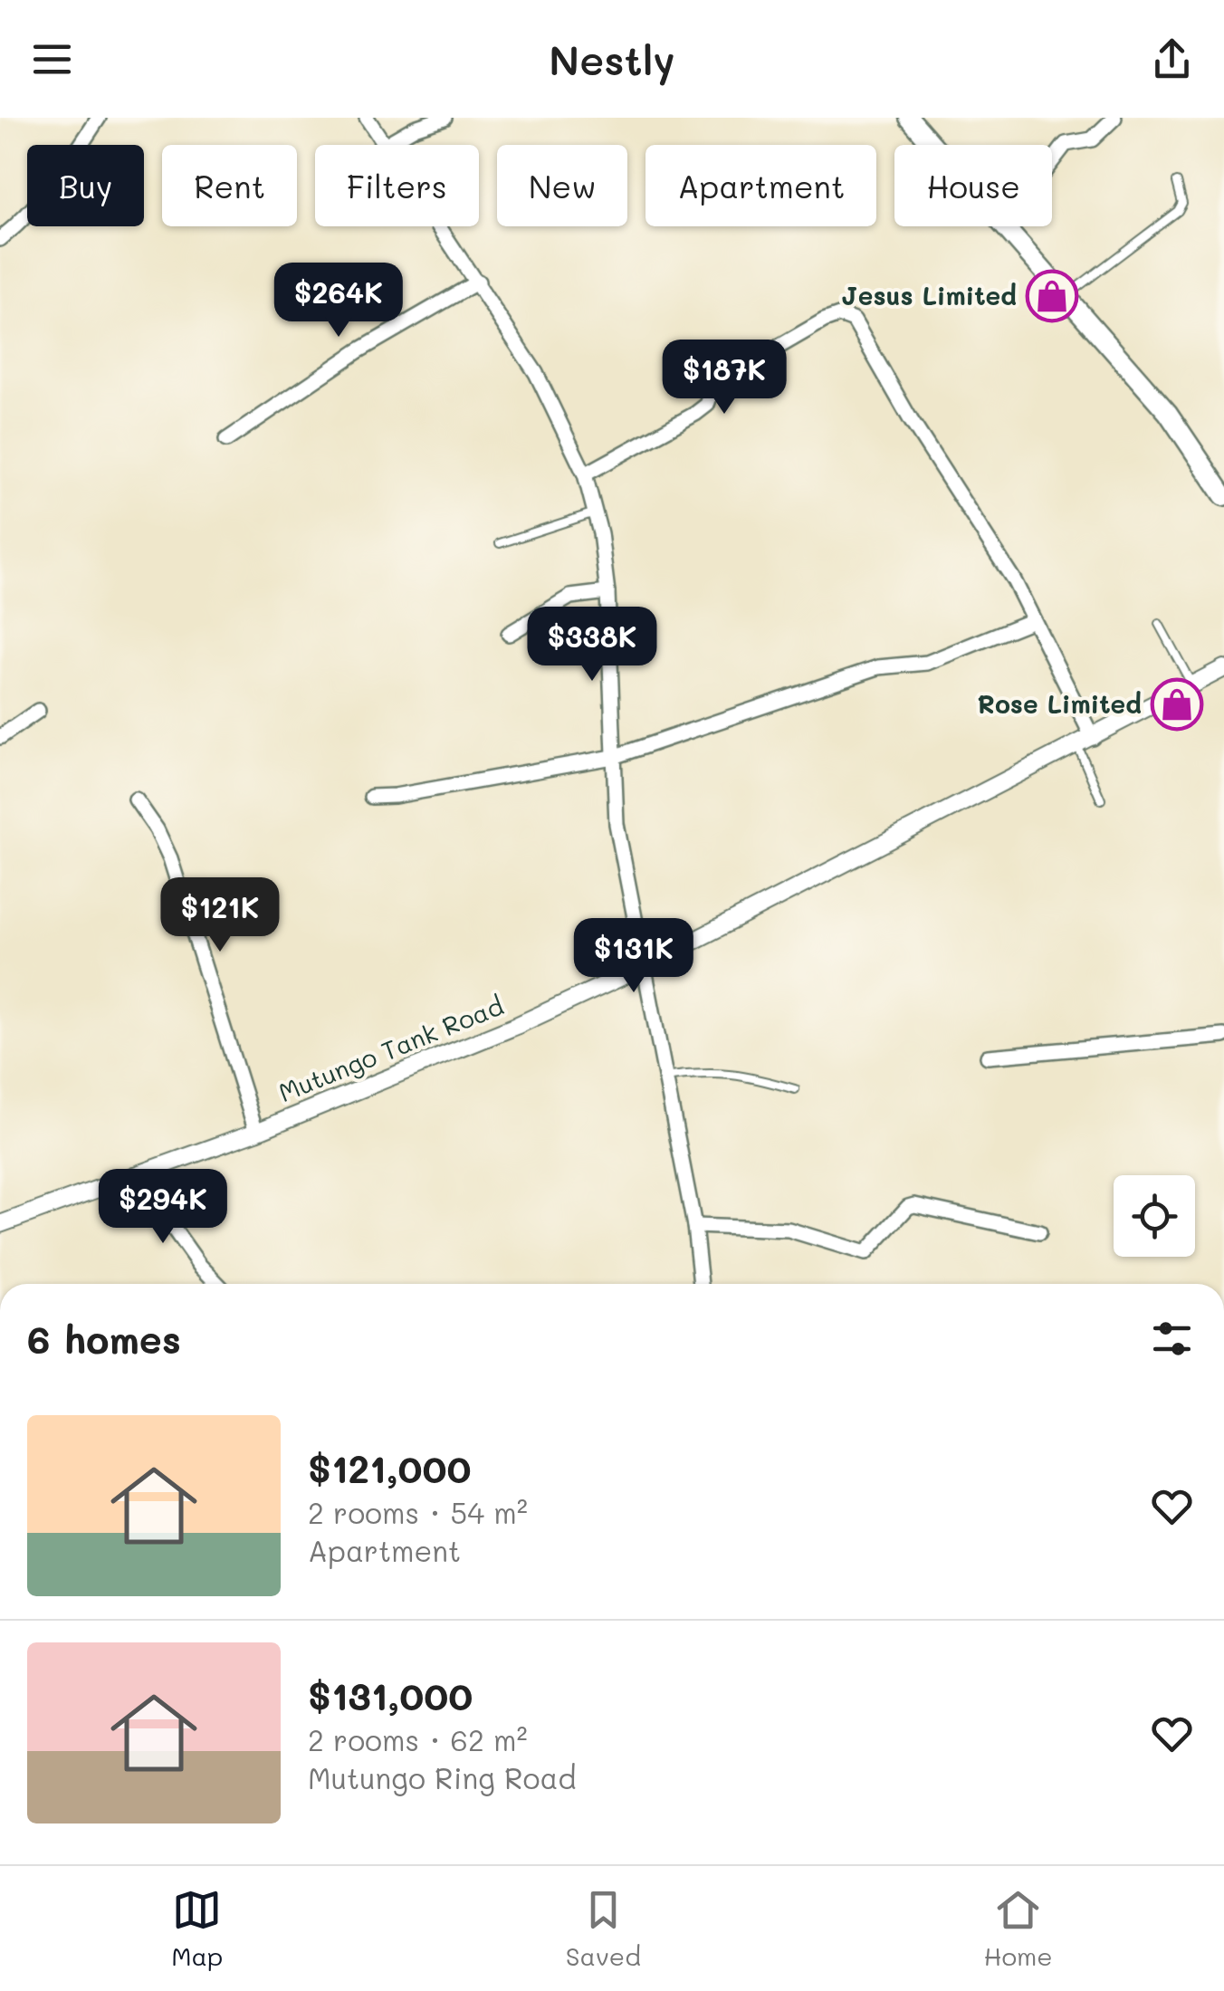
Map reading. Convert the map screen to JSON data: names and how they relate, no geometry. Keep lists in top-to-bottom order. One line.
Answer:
{"streets":{"street":["Mutungo Tank Road"]},"places":{"shop":["Jesus Limited","Rose Limited"]},"page":{"header":"Nestly","chip":["Buy","Rent","Filters","New","Apartment","House"],"price":["$264K","$187K","$338K","$121K","$131K","$294K"],"heading":"6 homes","list":[{"name":"$121,000","note":"2 rooms · 54 m² · Apartment"},{"name":"$131,000","note":"2 rooms · 62 m² · Mutungo Ring Road"}],"tabs":["Map","Saved","Home"]}}
